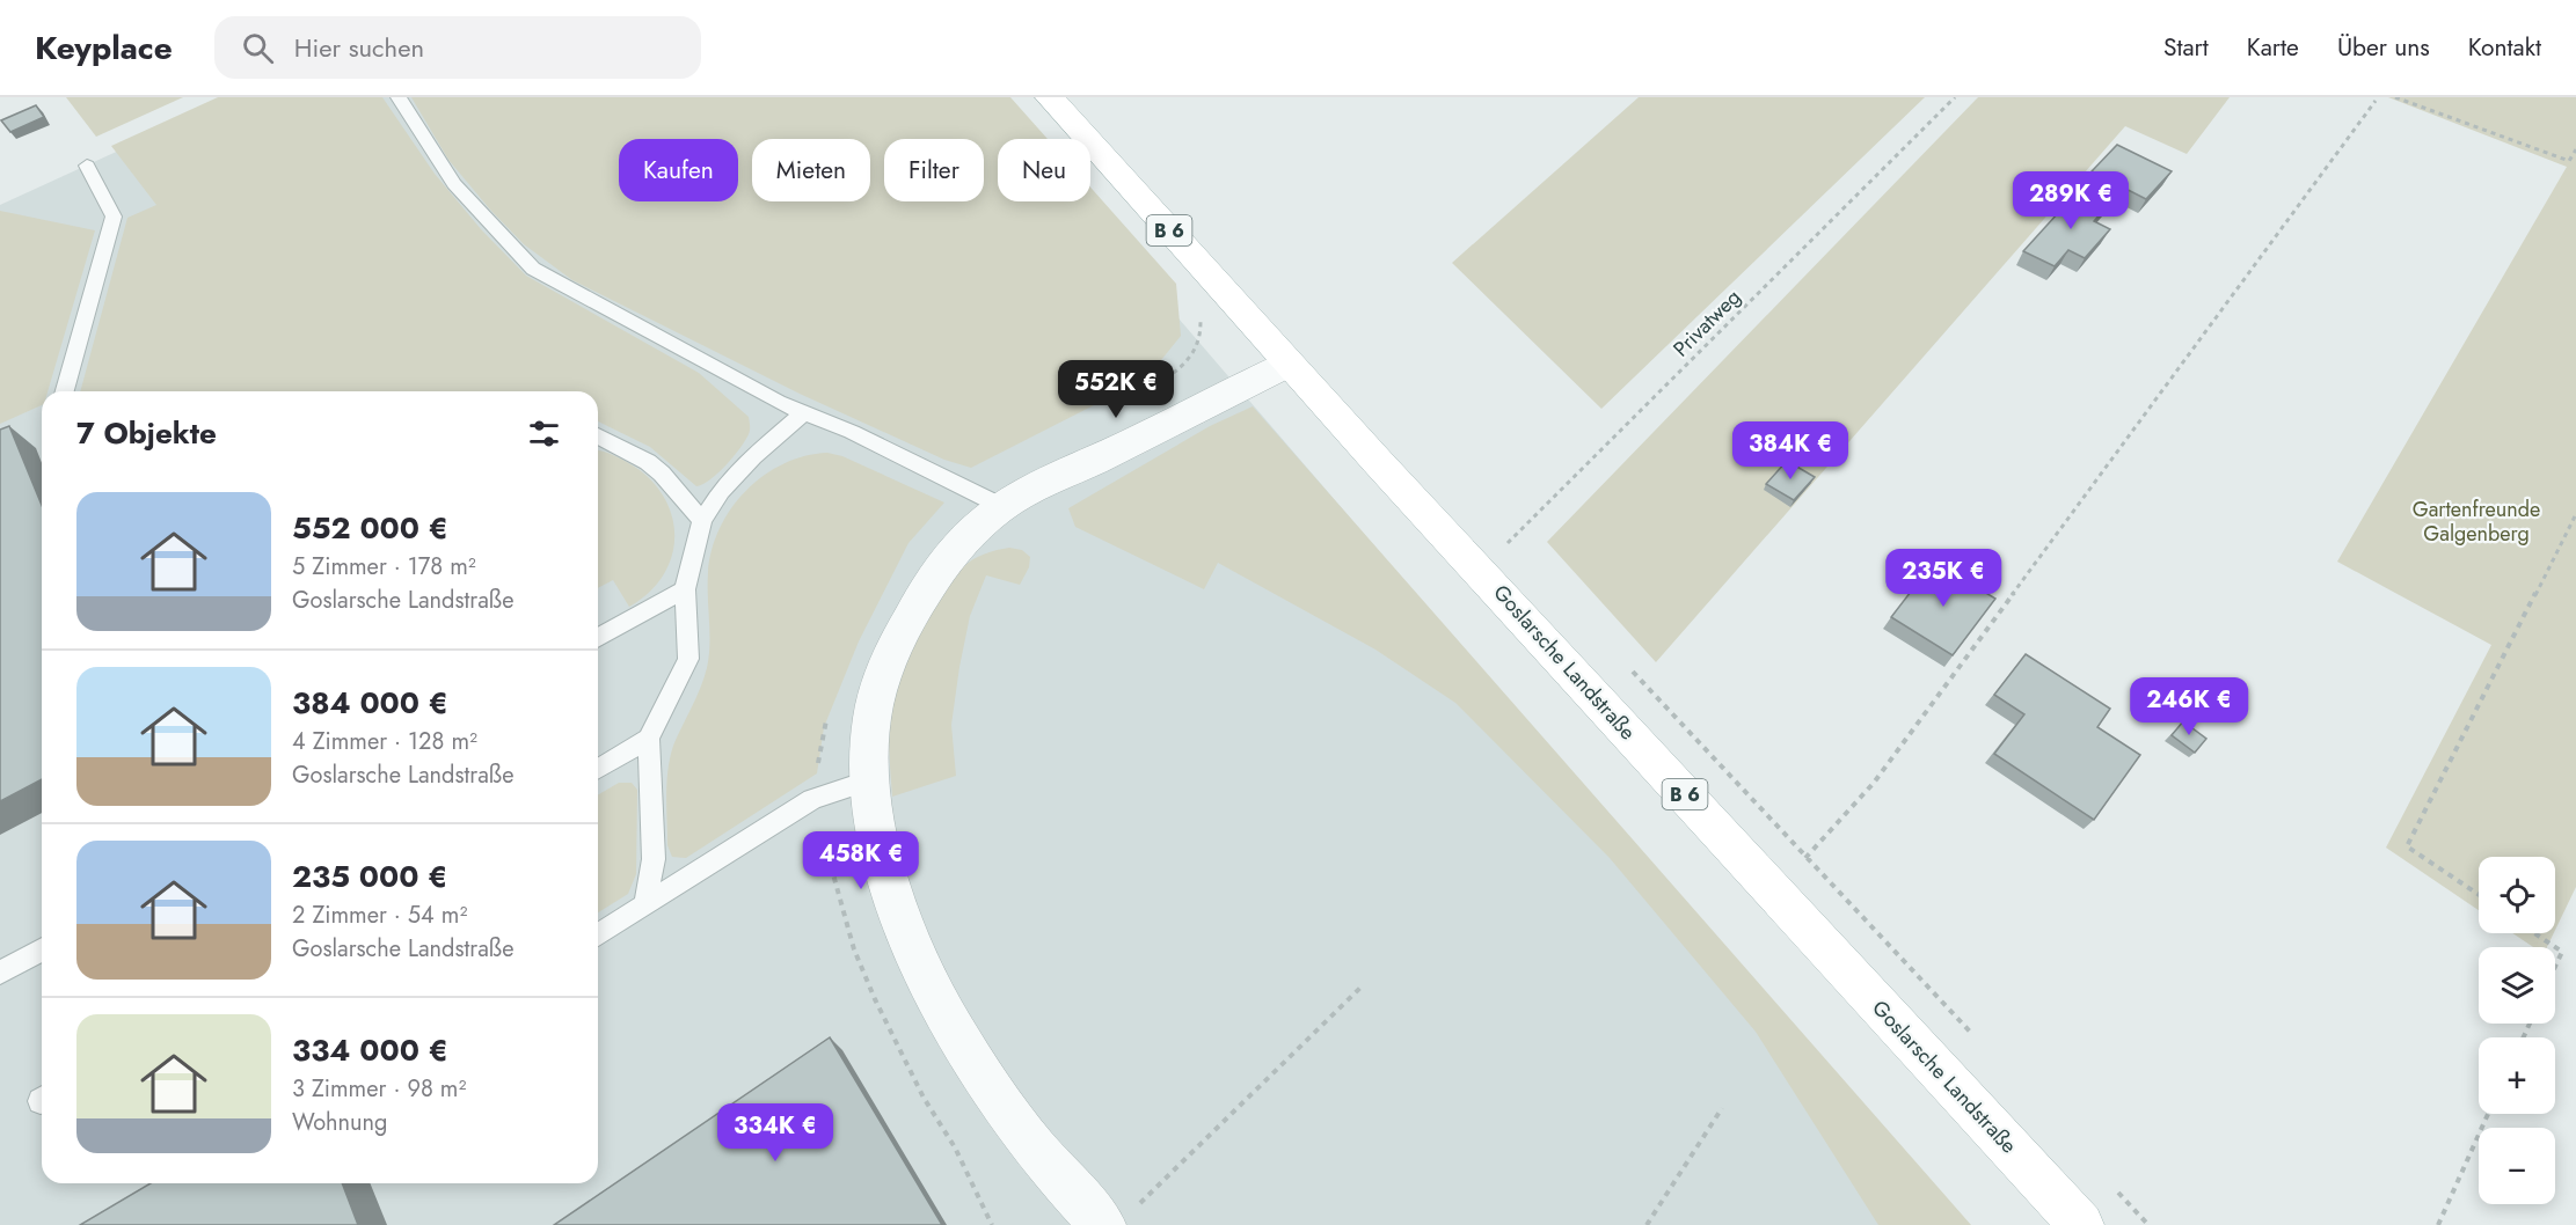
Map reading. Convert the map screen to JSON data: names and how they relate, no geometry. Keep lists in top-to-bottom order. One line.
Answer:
{"streets":{"main road":["B 6","Goslarsche Landstraße"],"path":["Privatweg"]},"crossings":[["Privatweg","Goslarsche Landstraße"]],"parks":["Gartenfreunde Galgenberg"],"page":{"header":"Keyplace","search":"Hier suchen","nav":["Start","Karte","Über uns","Kontakt"],"chip":["Kaufen","Mieten","Filter","Neu"],"price":["289K €","552K €","384K €","235K €","246K €","458K €","334K €"],"heading":"7 Objekte","list":[{"name":"552 000 €","note":"5 Zimmer · 178 m² · Goslarsche Landstraße"},{"name":"384 000 €","note":"4 Zimmer · 128 m² · Goslarsche Landstraße"},{"name":"235 000 €","note":"2 Zimmer · 54 m² · Goslarsche Landstraße"},{"name":"334 000 €","note":"3 Zimmer · 98 m² · Wohnung"}],"map_buttons":["+","−"]}}
